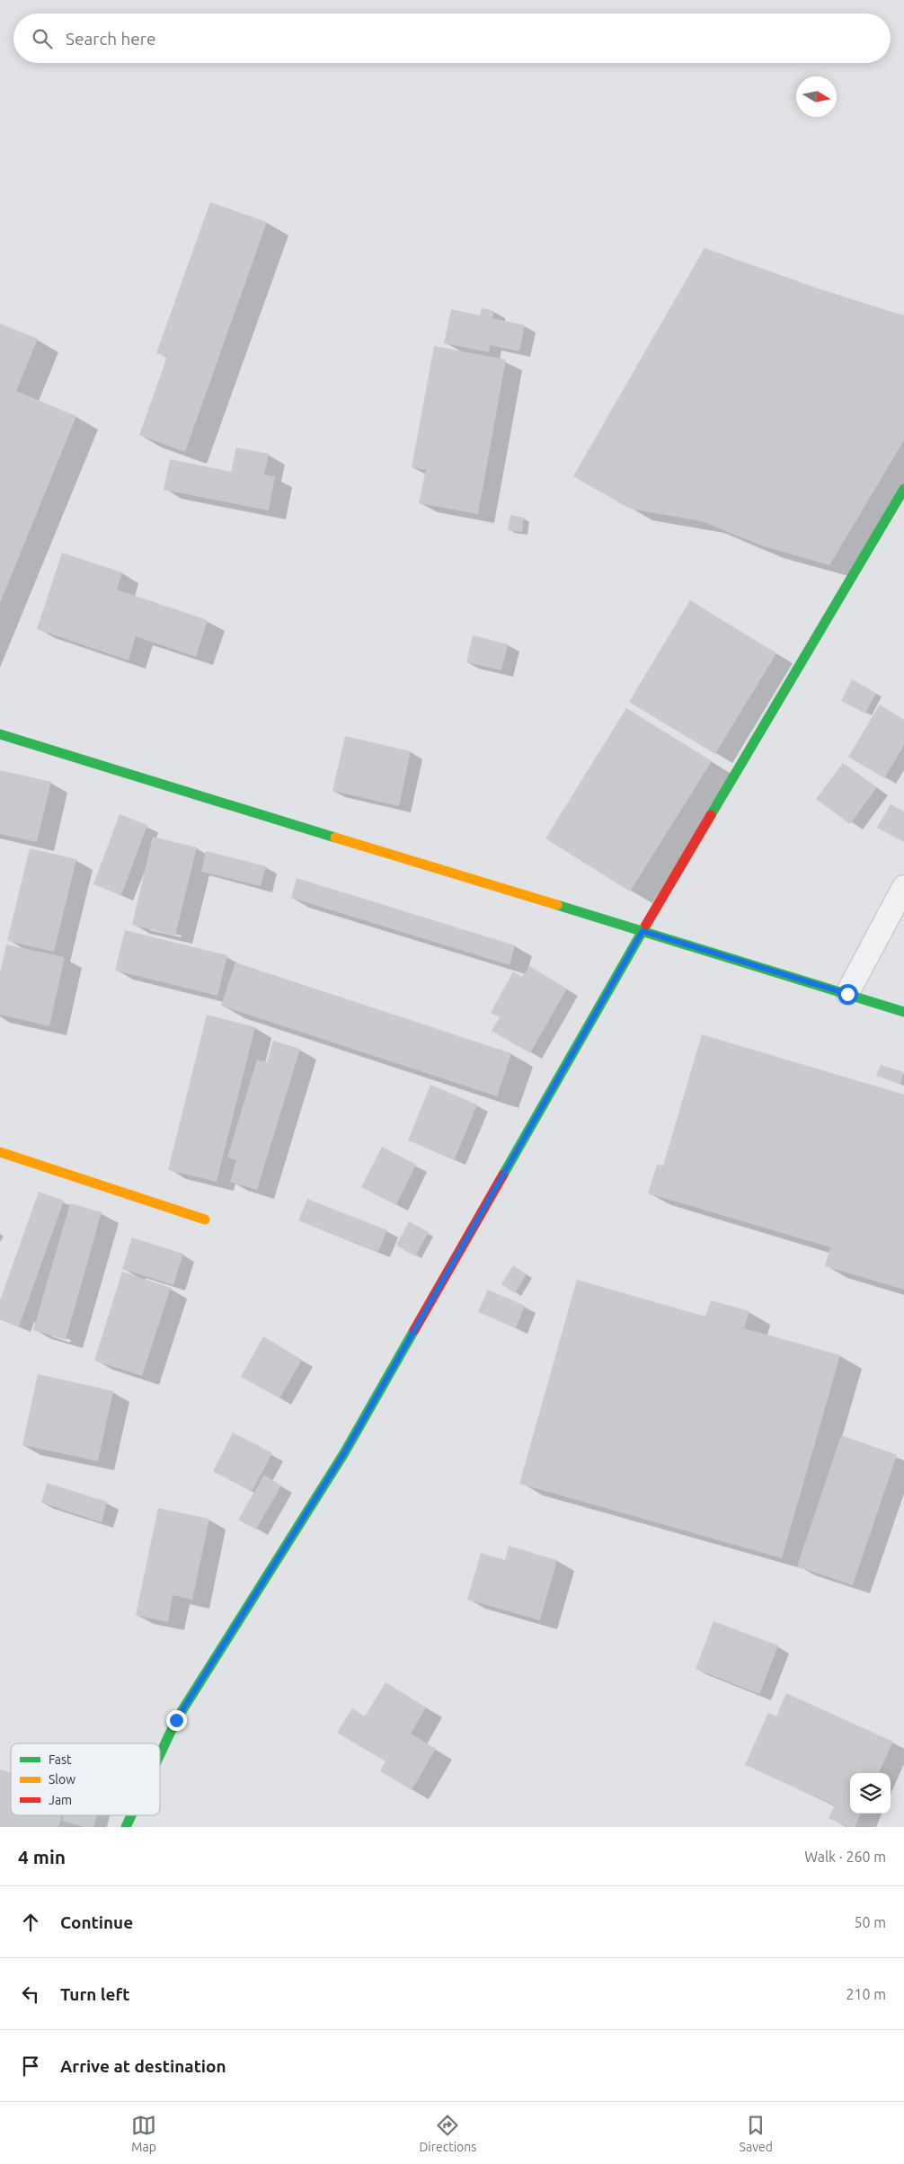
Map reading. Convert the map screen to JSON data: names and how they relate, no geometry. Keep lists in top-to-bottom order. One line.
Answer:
{"legend":["Fast","Slow","Jam"],"north":"right","page":{"search":"Search here","heading":["4 min","Walk · 260 m"],"list":[["Continue","50 m"],["Turn left","210 m"],"Arrive at destination"],"nav":["Map","Directions","Saved"]}}
